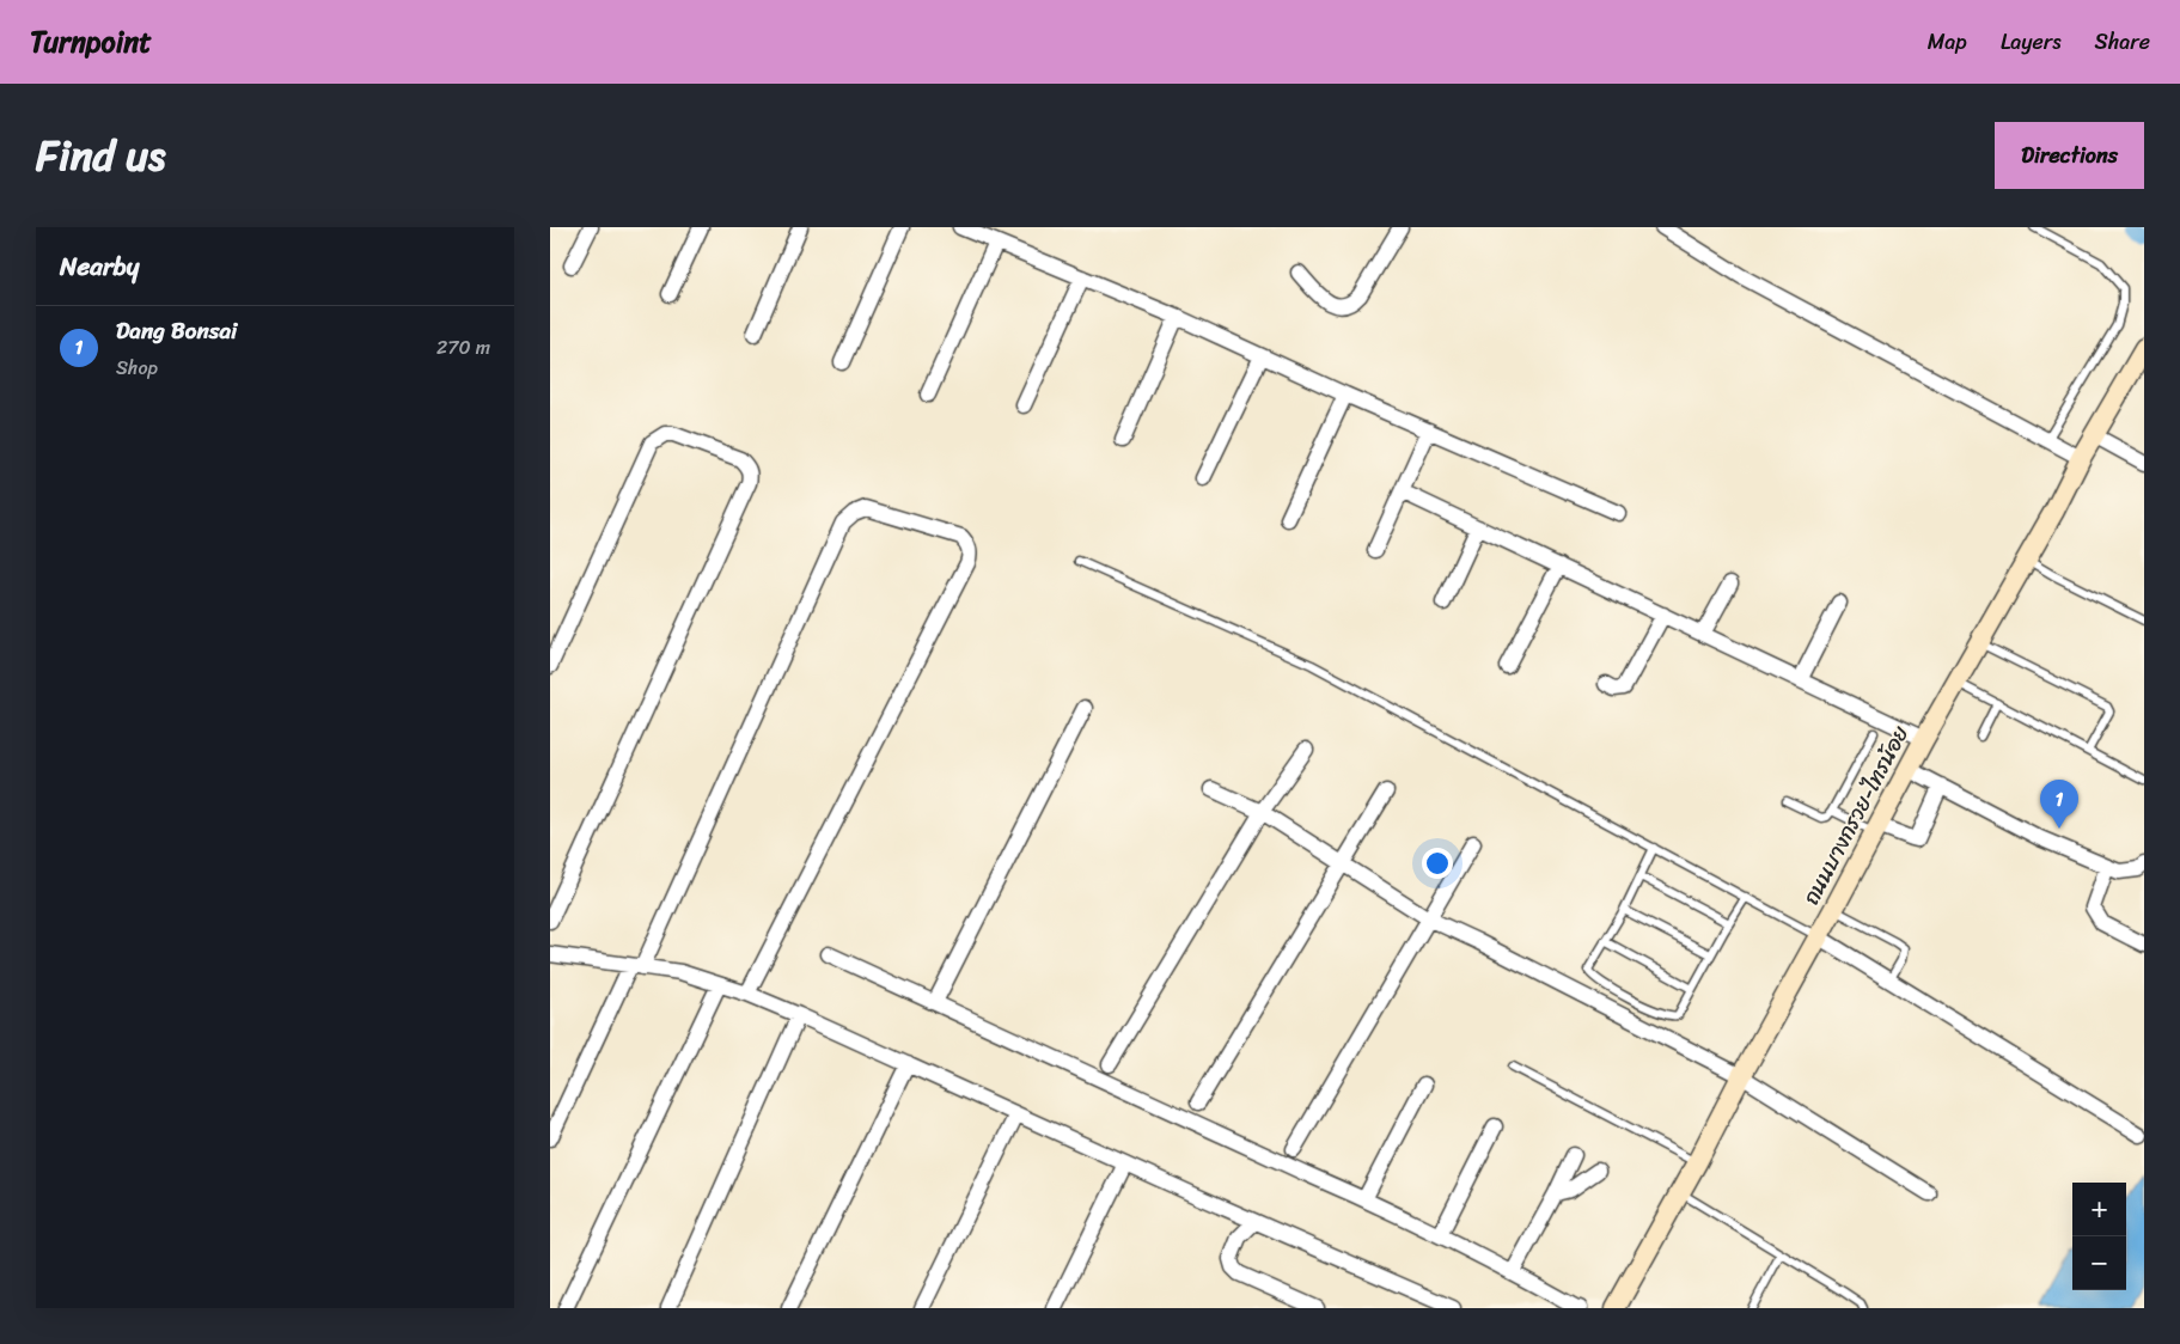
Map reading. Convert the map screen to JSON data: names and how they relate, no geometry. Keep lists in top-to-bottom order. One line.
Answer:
{"streets":{"main road":["ถนนบางกรวย-ไทรน้อย"]},"page":{"header":"Turnpoint","nav":["Map","Layers","Share"],"title":"Find us","buttons":"Directions","heading":"Nearby","list":[{"mark":"1","name":"Dang Bonsai","note":"Shop","value":"270 m"}],"pins":"1","map_buttons":["+","−"]}}
